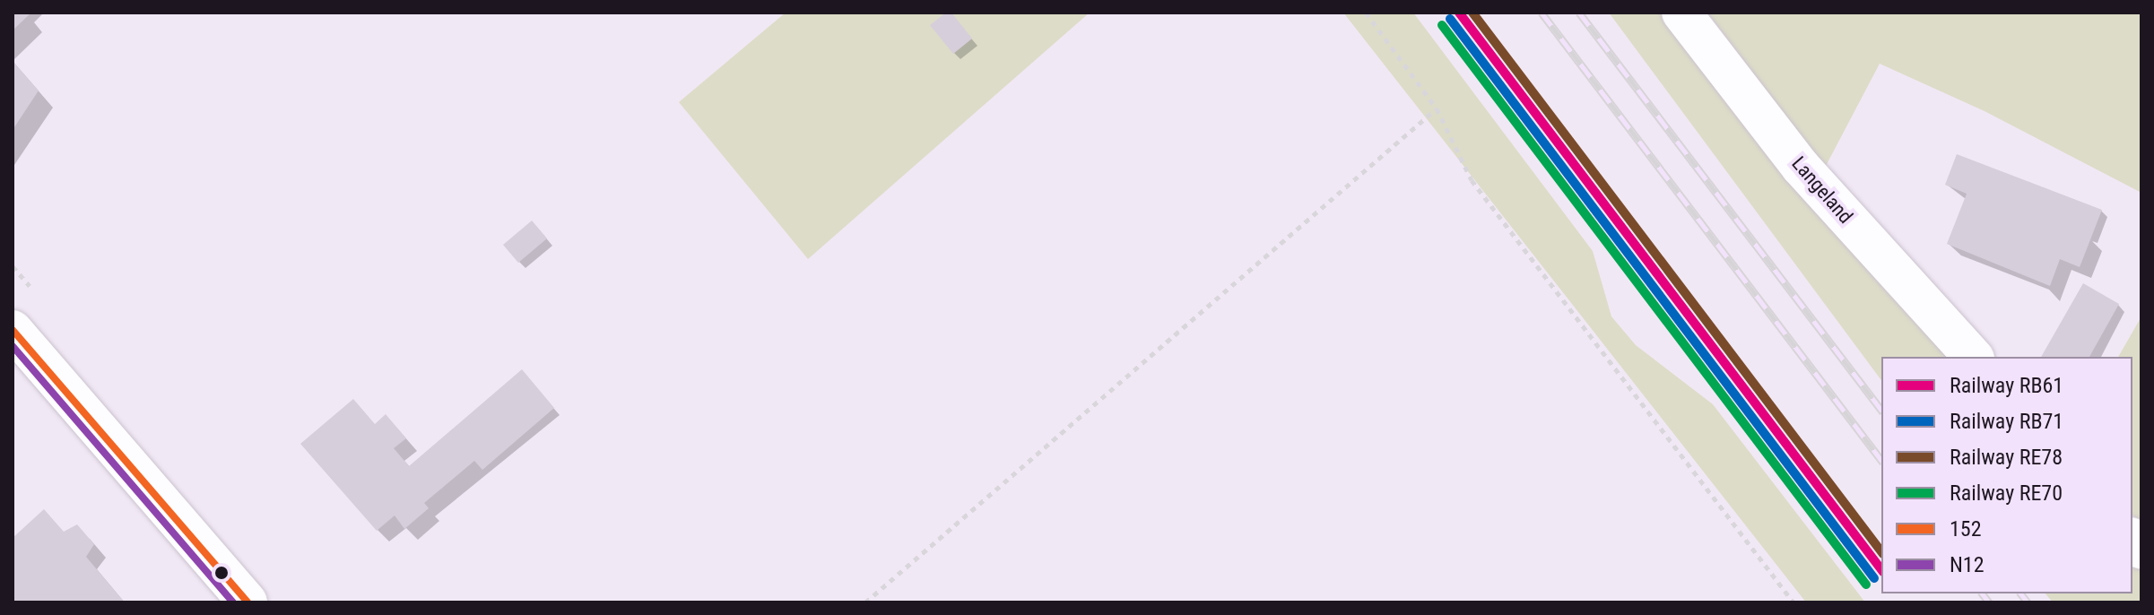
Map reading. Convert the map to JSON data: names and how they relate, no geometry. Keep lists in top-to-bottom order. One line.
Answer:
{"streets":{"street":["Langeland"]},"lines":["rail line RB61","rail line RE78","rail line RB71","rail line RE70","transit line 152","transit line N12"],"legend":["Railway RB61","Railway RB71","Railway RE78","Railway RE70","152","N12"]}
